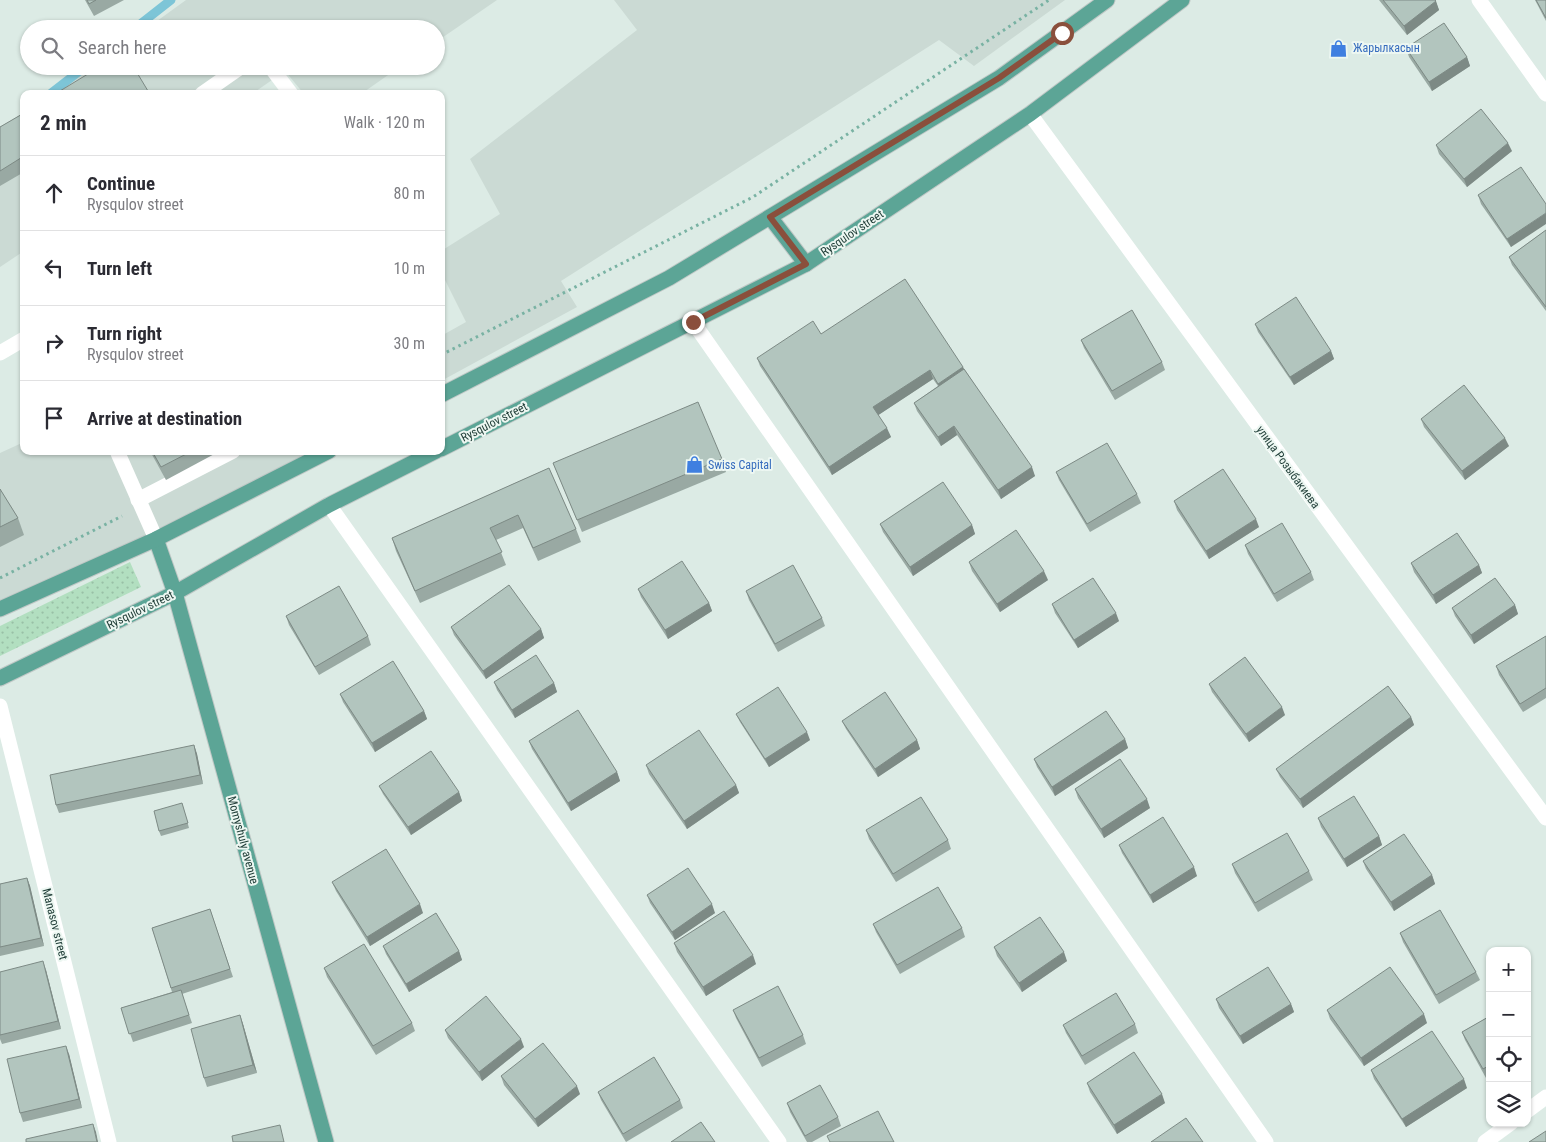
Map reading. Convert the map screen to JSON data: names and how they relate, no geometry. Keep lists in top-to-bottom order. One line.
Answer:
{"streets":{"main road":["Rysqulov street","Momyshuly avenue"],"street":["улица Розыбакиева","Manasov street"]},"crossings":[["Rysqulov street","улица Розыбакиева"],["Rysqulov street","Momyshuly avenue"]],"places":{"shop":["Жарылкасын","Swiss Capital"]},"page":{"search":"Search here","heading":["2 min","Walk · 120 m"],"list":[["Continue","Rysqulov street","80 m"],["Turn left","10 m"],["Turn right","Rysqulov street","30 m"],"Arrive at destination"],"map_buttons":["+","−"]}}
